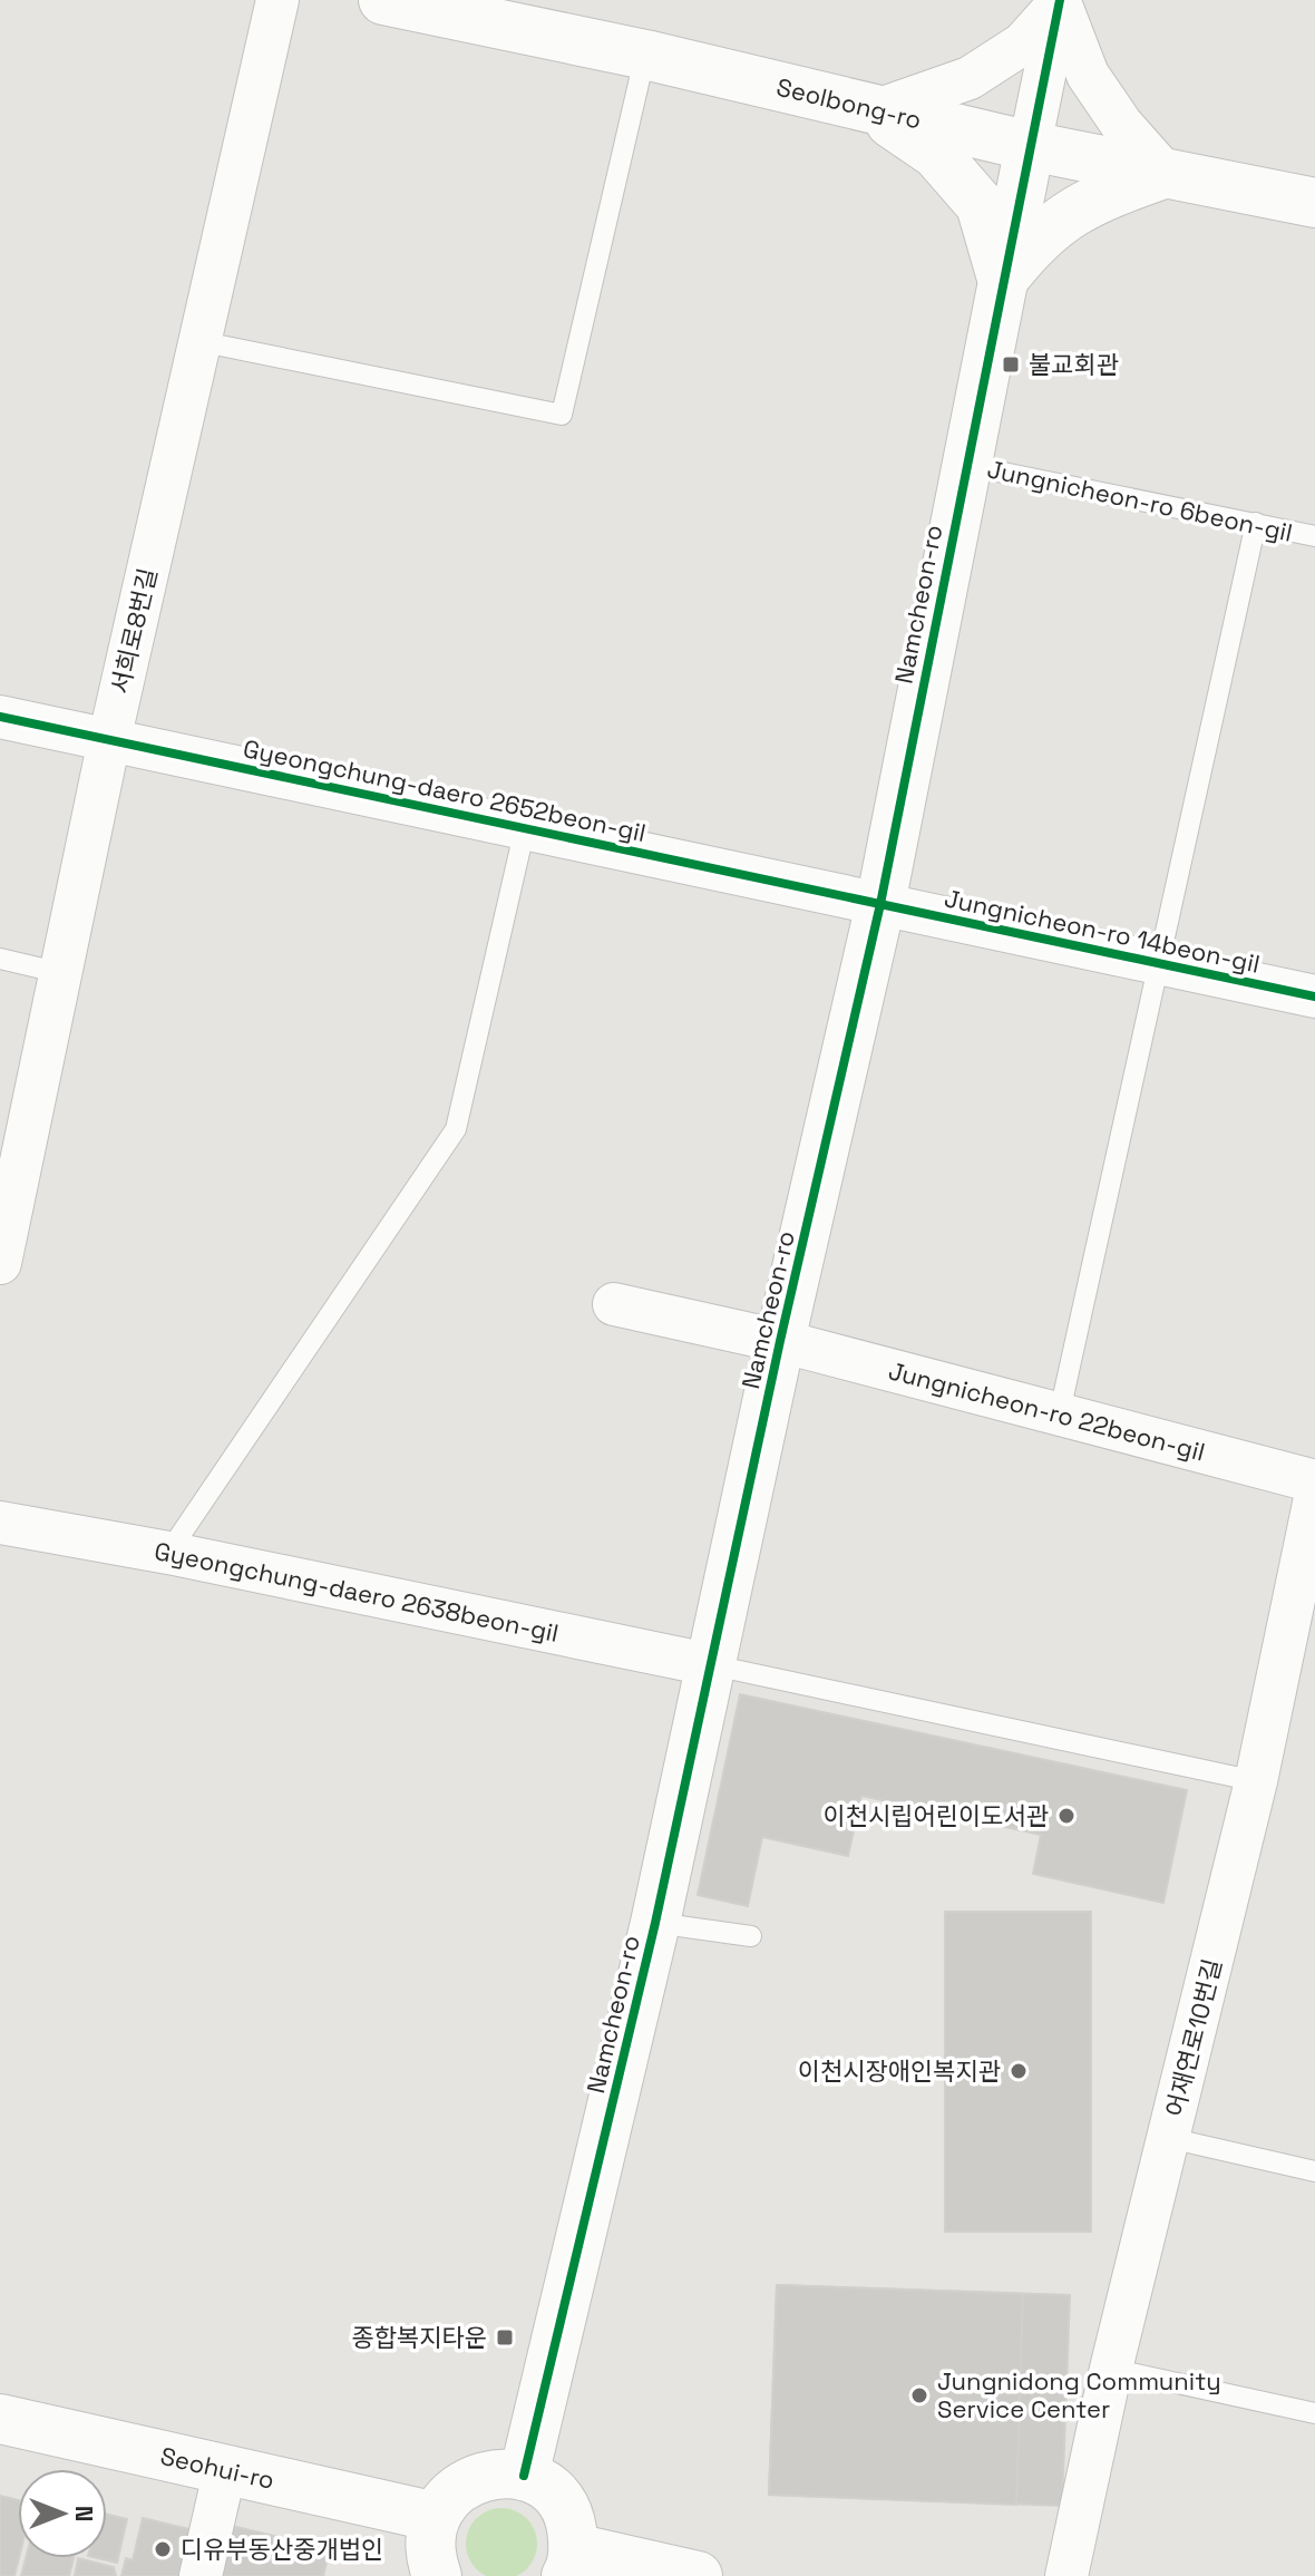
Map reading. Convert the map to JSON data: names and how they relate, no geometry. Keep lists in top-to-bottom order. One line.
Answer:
{"streets":{"street":["Seolbong-ro","Namcheon-ro","서희로8번길","Gyeongchung-daero 2652beon-gil","Jungnicheon-ro 14beon-gil","Jungnicheon-ro 22beon-gil","Gyeongchung-daero 2638beon-gil","어재연로10번길","Seohui-ro"],"lane":["Jungnicheon-ro 6beon-gil"]},"crossings":[["Seolbong-ro","Namcheon-ro"],["Jungnicheon-ro 6beon-gil","Namcheon-ro"],["Namcheon-ro","Gyeongchung-daero 2652beon-gil"],["Namcheon-ro","Jungnicheon-ro 14beon-gil"],["Namcheon-ro","Jungnicheon-ro 22beon-gil"],["Namcheon-ro","Gyeongchung-daero 2638beon-gil"],["서희로8번길","Gyeongchung-daero 2652beon-gil"],["Gyeongchung-daero 2652beon-gil","Jungnicheon-ro 14beon-gil"]],"places":{"transit":["불교회관","종합복지타운"],"other":["이천시립어린이도서관","이천시장애인복지관","Jungnidong Community Service Center","디유부동산중개법인"]},"north":"right"}
